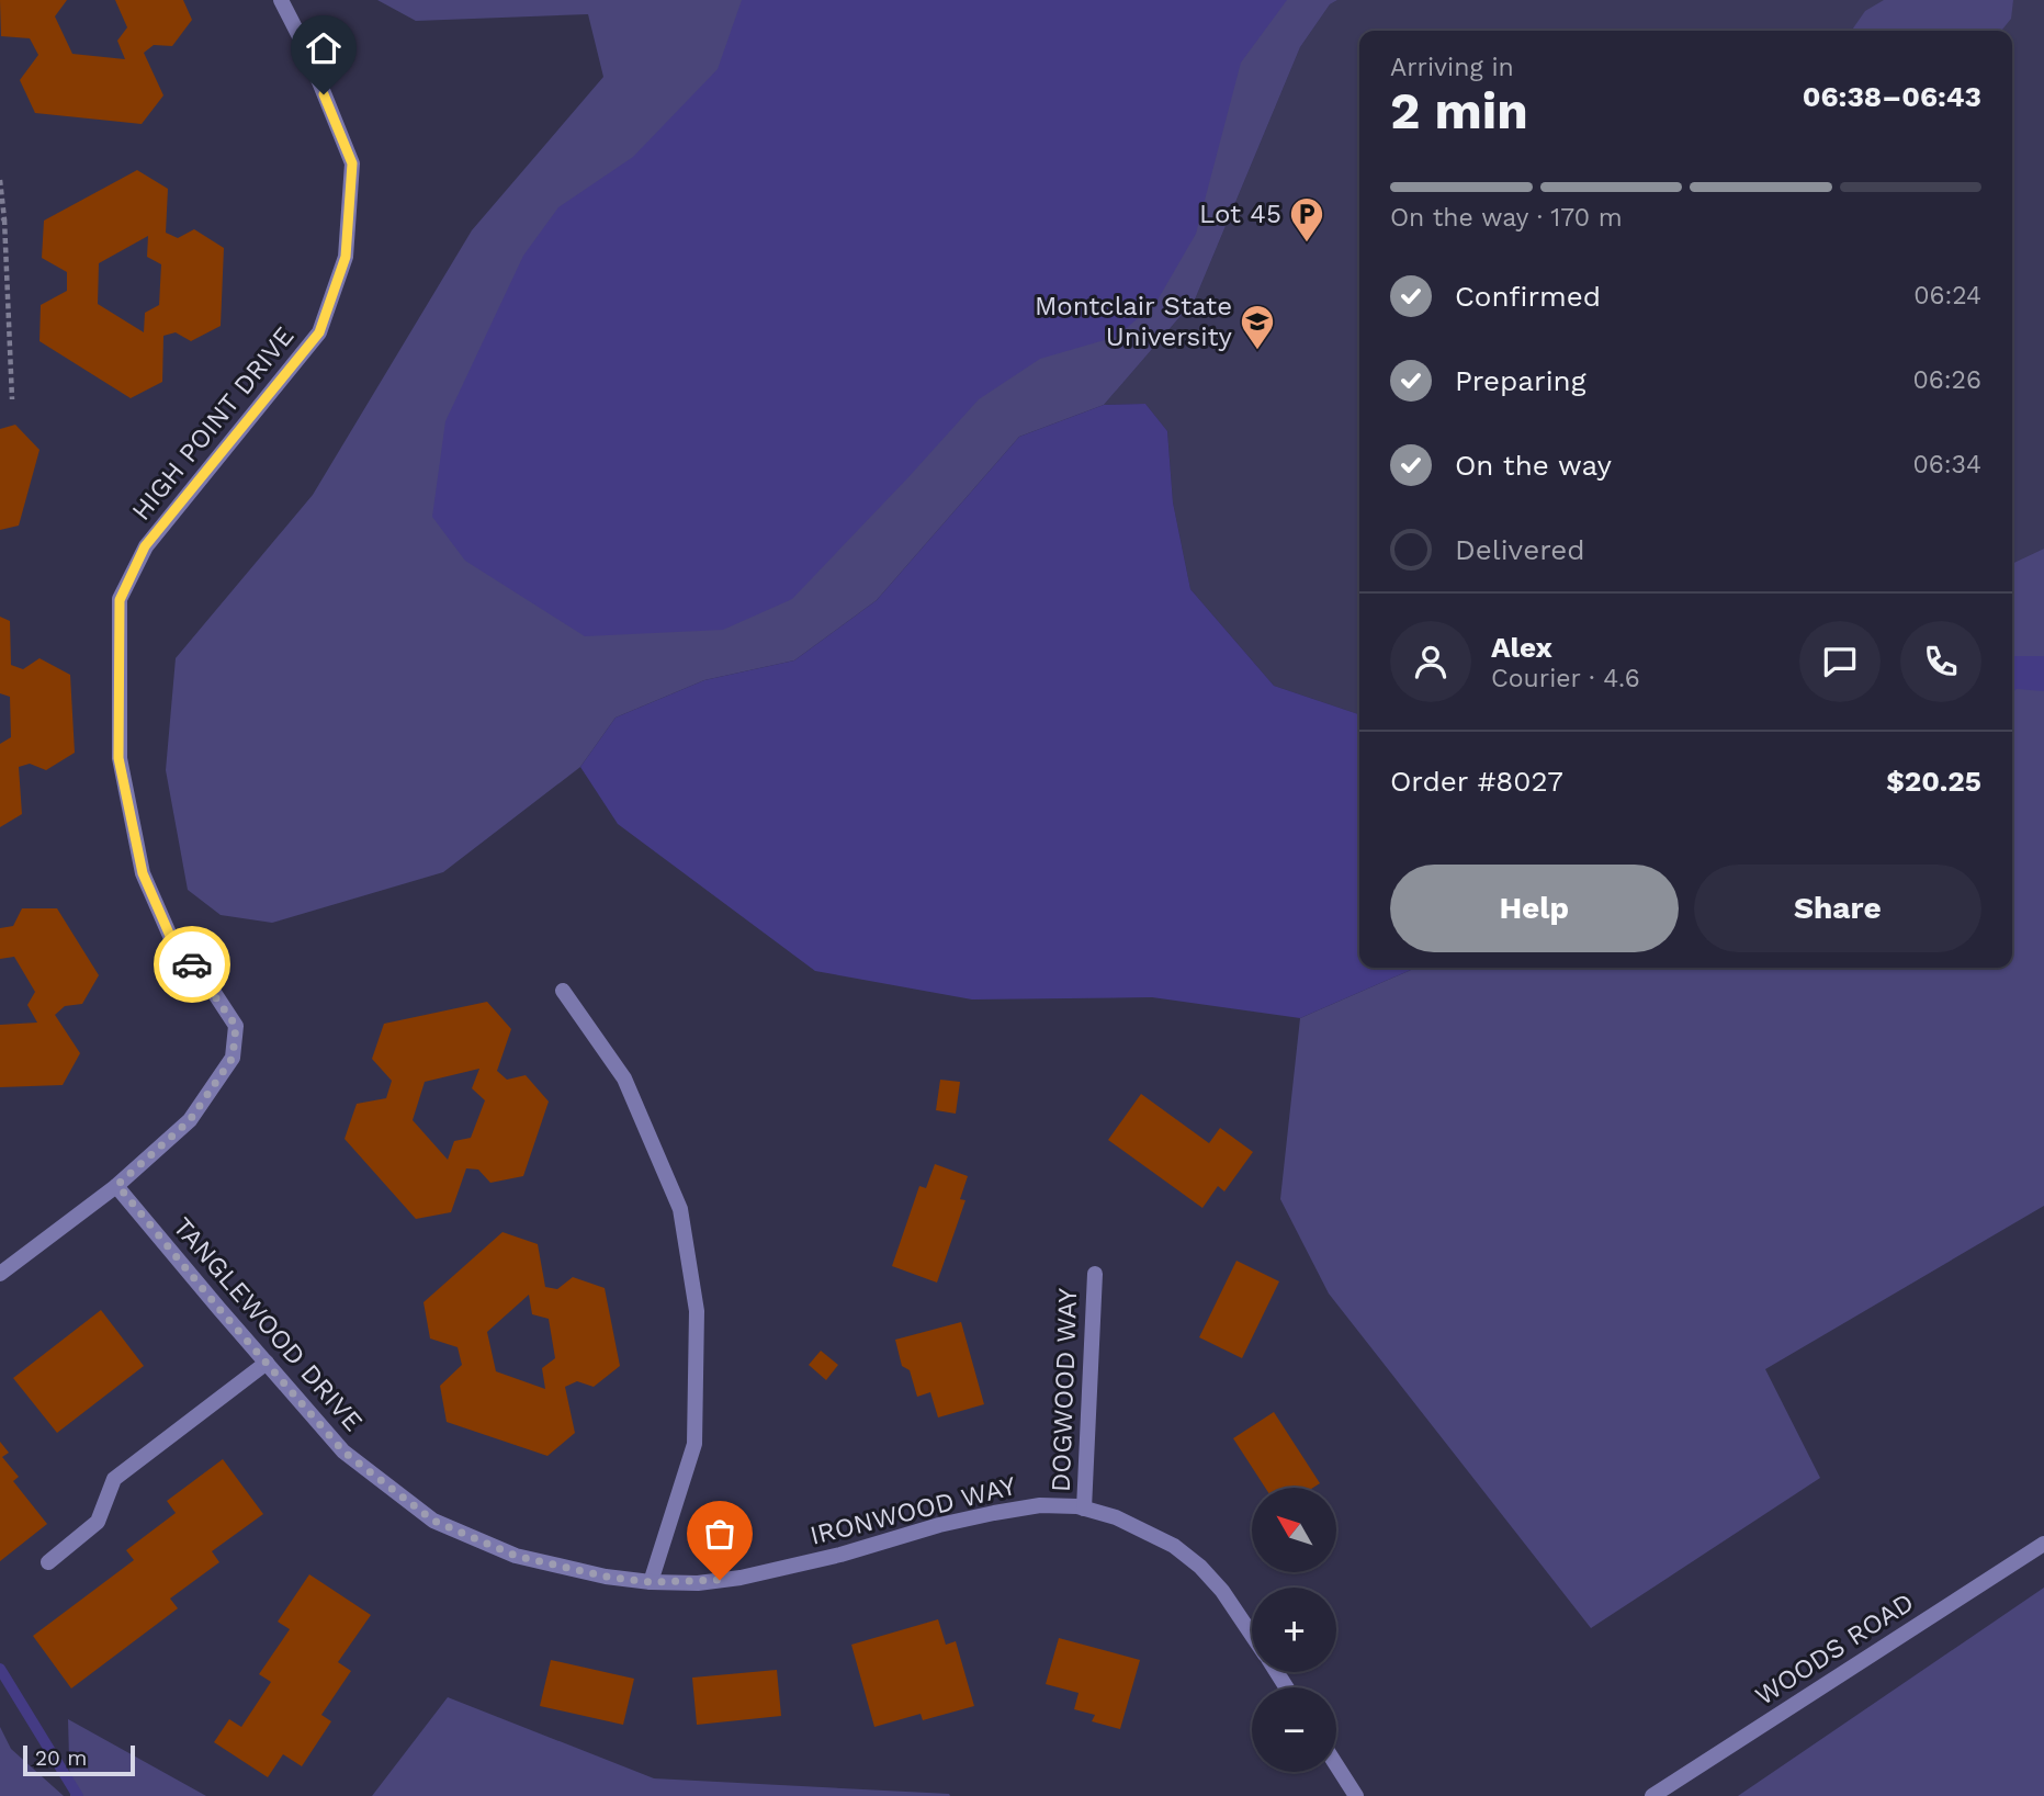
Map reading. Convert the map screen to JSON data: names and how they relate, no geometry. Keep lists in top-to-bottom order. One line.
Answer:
{"streets":{"street":["HIGH POINT DRIVE","TANGLEWOOD DRIVE","DOGWOOD WAY","IRONWOOD WAY","WOODS ROAD"]},"crossings":[["HIGH POINT DRIVE","TANGLEWOOD DRIVE"],["TANGLEWOOD DRIVE","IRONWOOD WAY"],["DOGWOOD WAY","IRONWOOD WAY"]],"places":{"parking":["Lot 45"],"school or university":["Montclair State University"]},"scale_bar":"20 m","north":"top left","page":{"heading":["2 min","Arriving in","06:38–06:43"],"panel":["Alex","Courier · 4.6","Order #8027","$20.25"],"bar":"On the way · 170 m","list":[["Confirmed","06:24"],["Preparing","06:26"],["On the way","06:34"],"Delivered"],"buttons":["Help","Share"],"map_buttons":["+","−"],"scale":"20 m"}}
